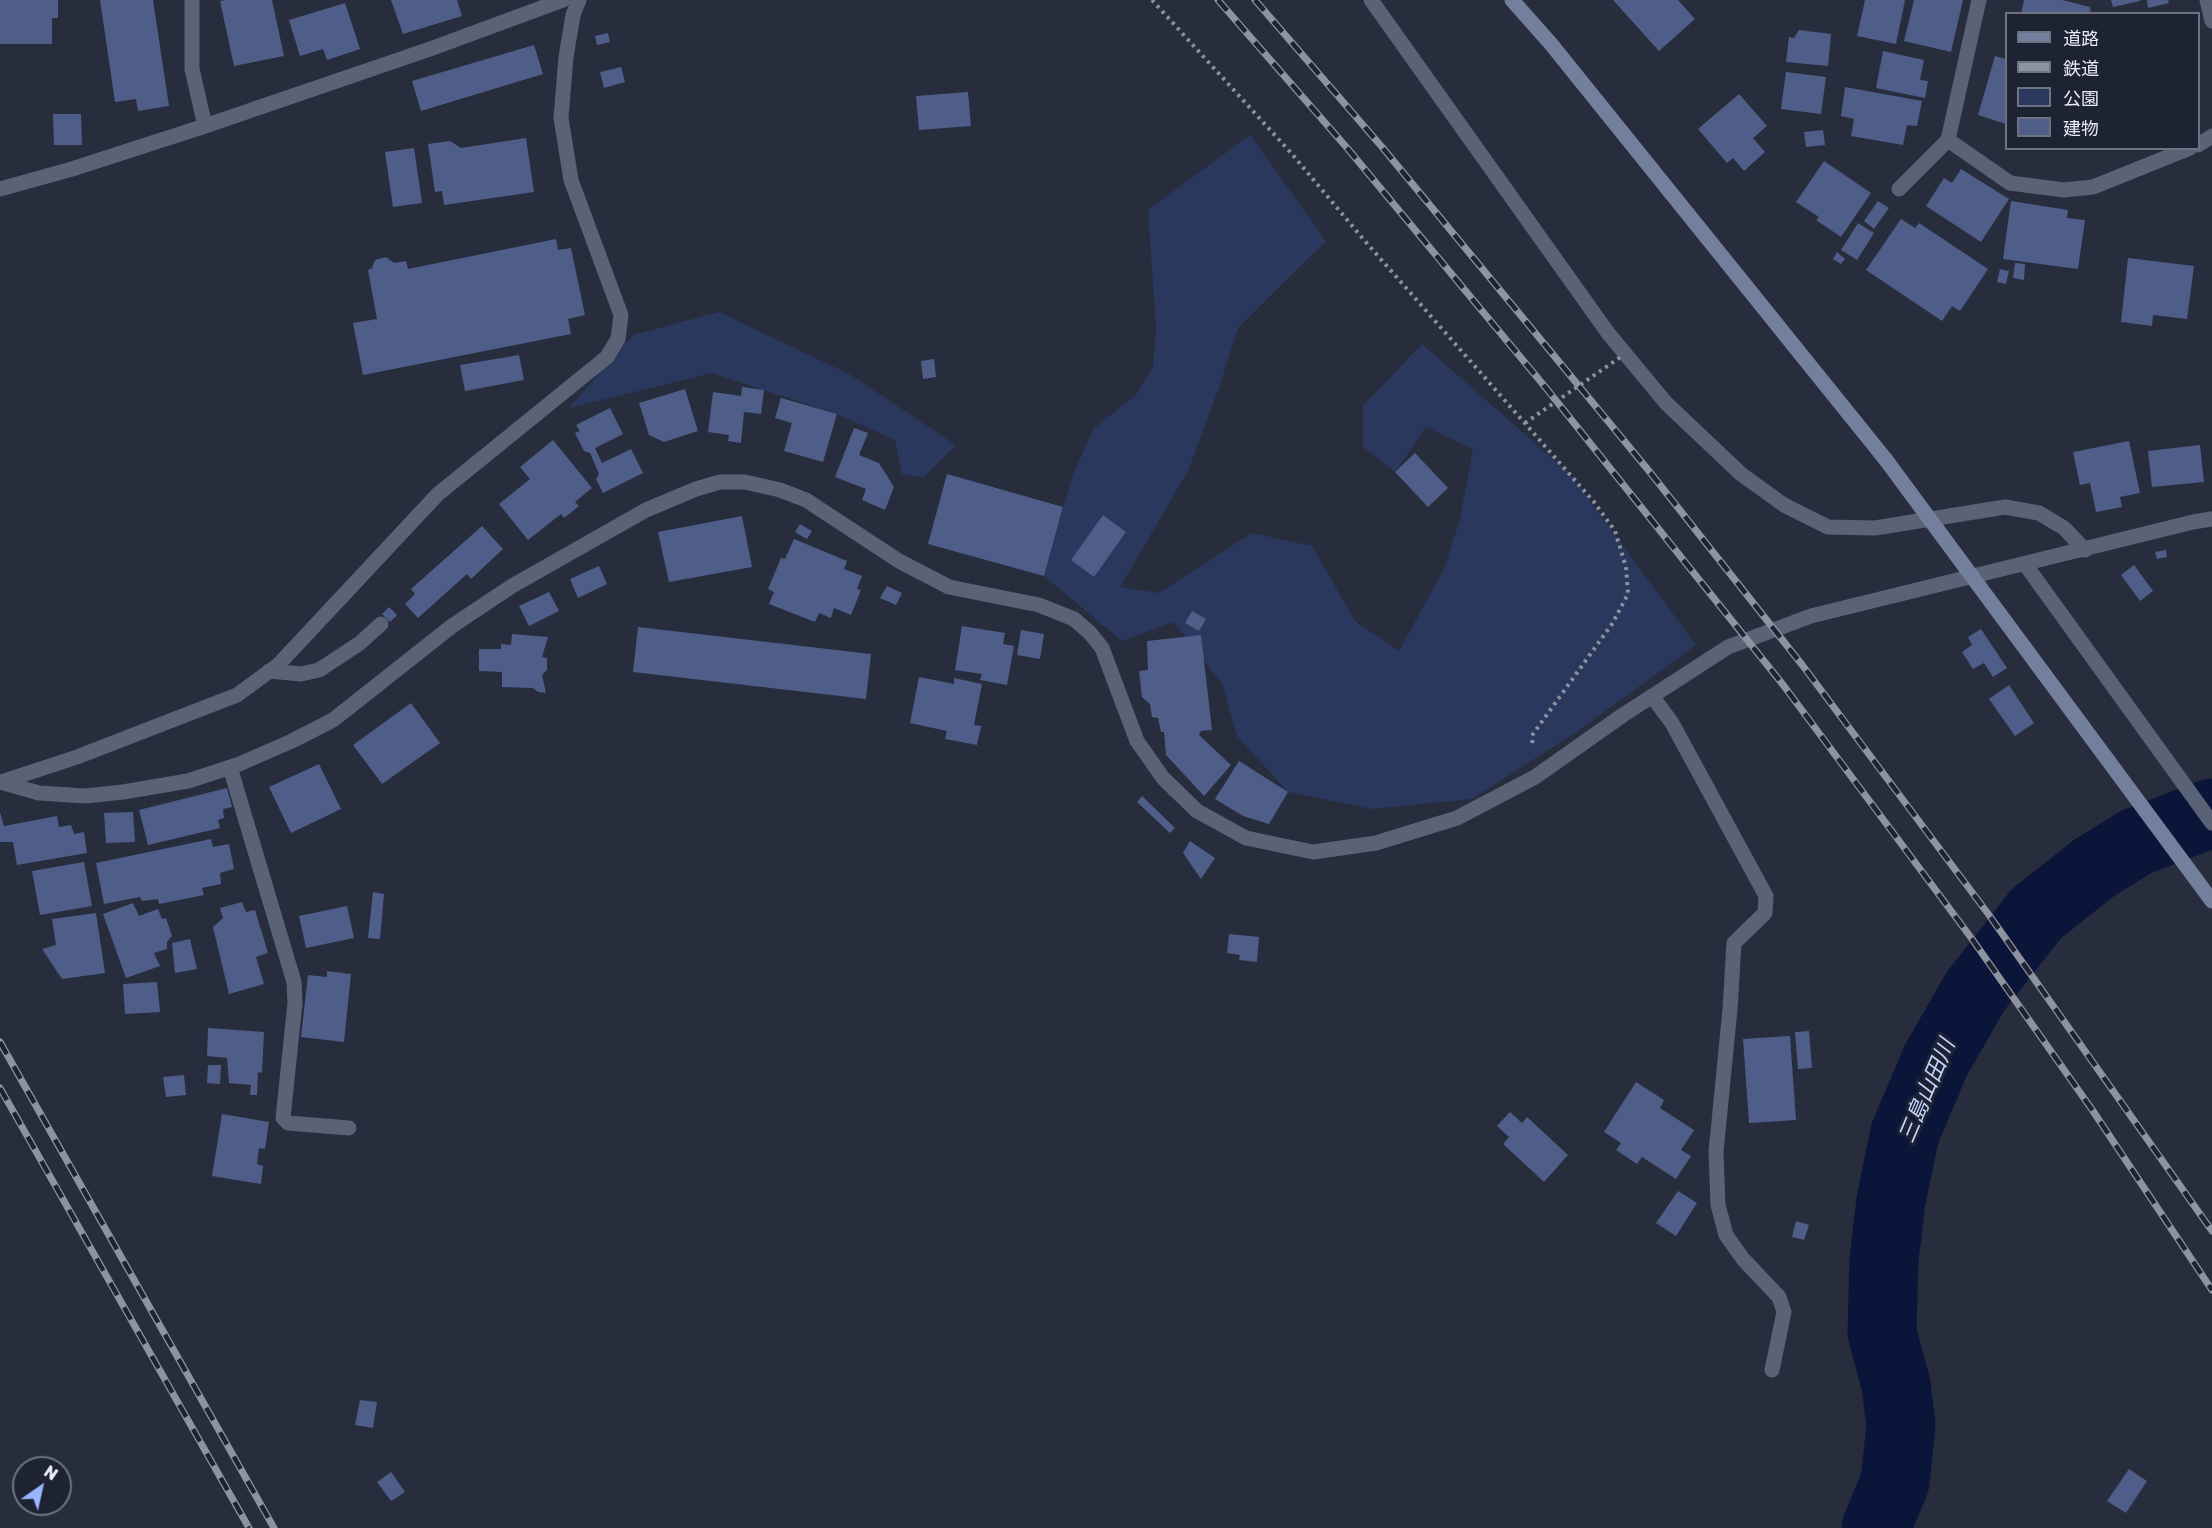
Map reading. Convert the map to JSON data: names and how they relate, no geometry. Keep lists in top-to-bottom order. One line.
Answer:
{"water":["三島山田川"],"legend":["道路","鉄道","公園","建物"],"north":"top right"}
